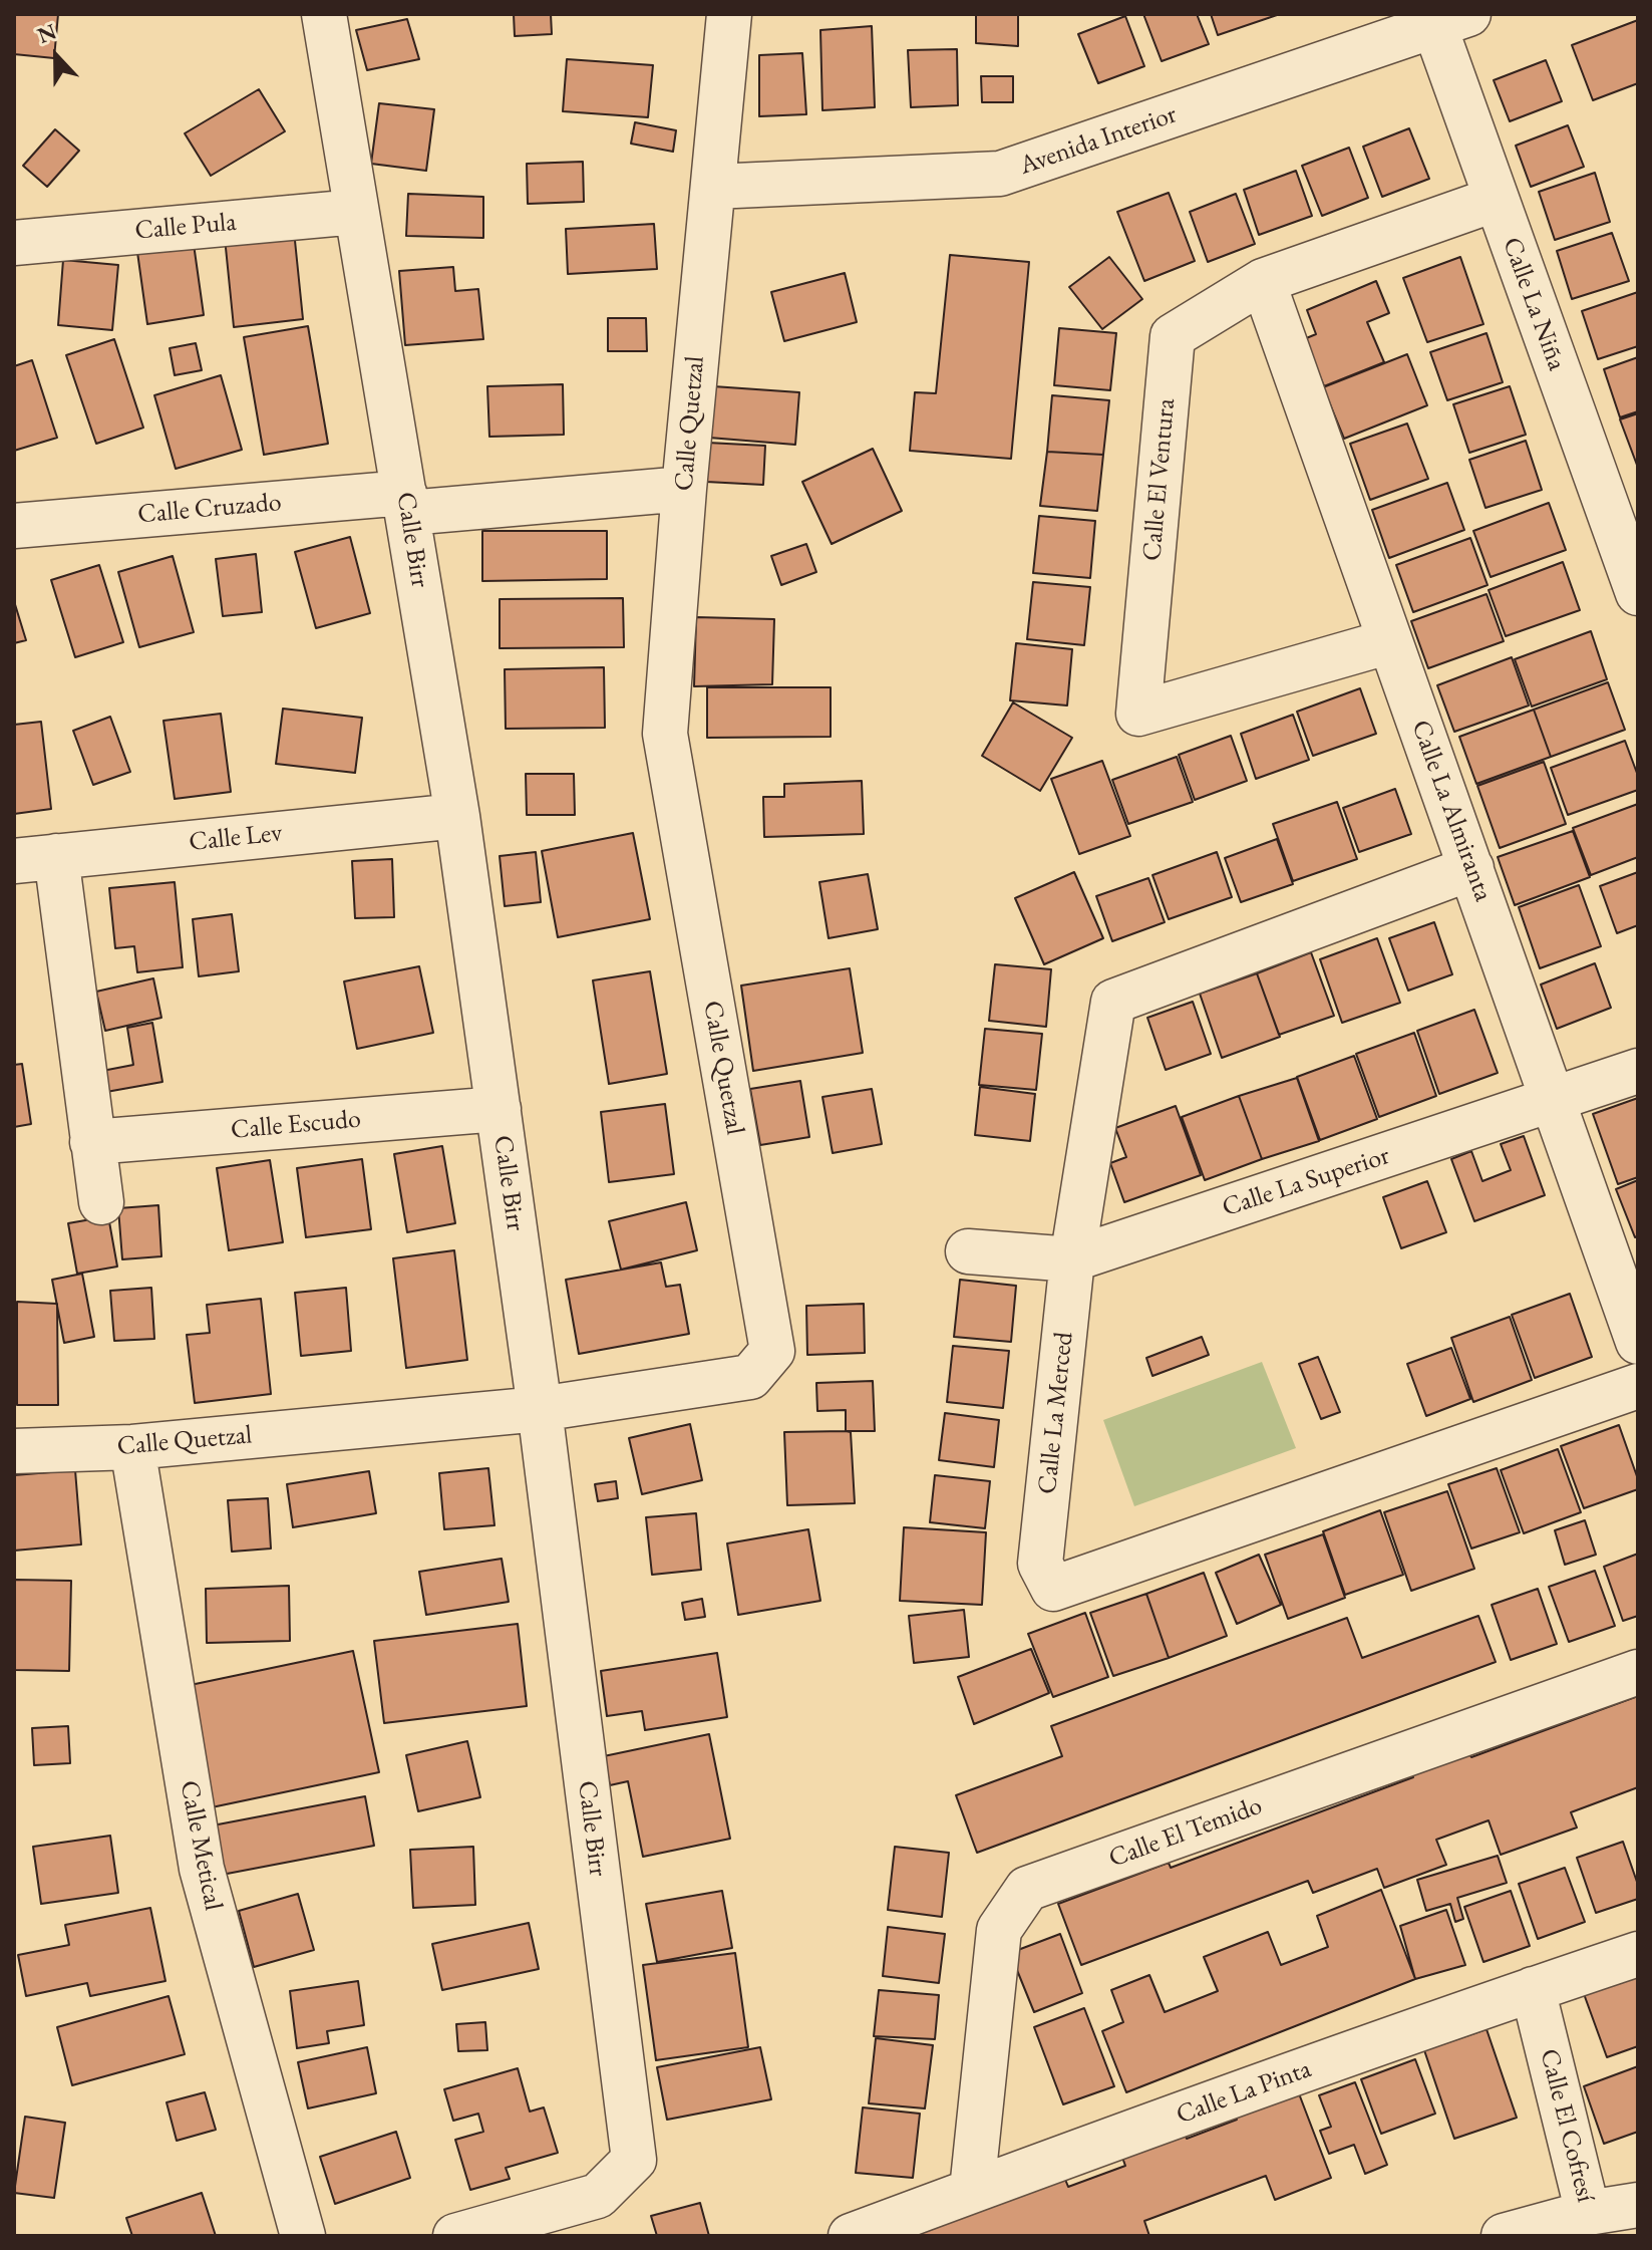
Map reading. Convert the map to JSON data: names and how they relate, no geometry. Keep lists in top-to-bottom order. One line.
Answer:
{"streets":{"street":["Avenida Interior","Calle Pula","Calle La Niña","Calle Quetzal","Calle El Ventura","Calle Cruzado","Calle Birr","Calle La Almiranta","Calle Lev","Calle Escudo","Calle La Superior","Calle La Merced","Calle El Temido","Calle Metical","Calle La Pinta","Calle El Cofresí"]},"crossings":[["Avenida Interior","Calle La Niña"],["Avenida Interior","Calle Quetzal"],["Calle Pula","Calle Birr"],["Calle La Niña","Calle El Ventura"],["Calle Quetzal","Calle Cruzado"],["Calle Quetzal","Calle Birr"],["Calle Quetzal","Calle Metical"],["Calle El Ventura","Calle La Almiranta"],["Calle Cruzado","Calle Birr"],["Calle Birr","Calle Lev"],["Calle Birr","Calle Escudo"],["Calle La Almiranta","Calle La Superior"],["Calle La Almiranta","Calle La Merced"],["Calle La Superior","Calle La Merced"],["Calle El Temido","Calle La Pinta"],["Calle La Pinta","Calle El Cofresí"]],"north":"top"}
